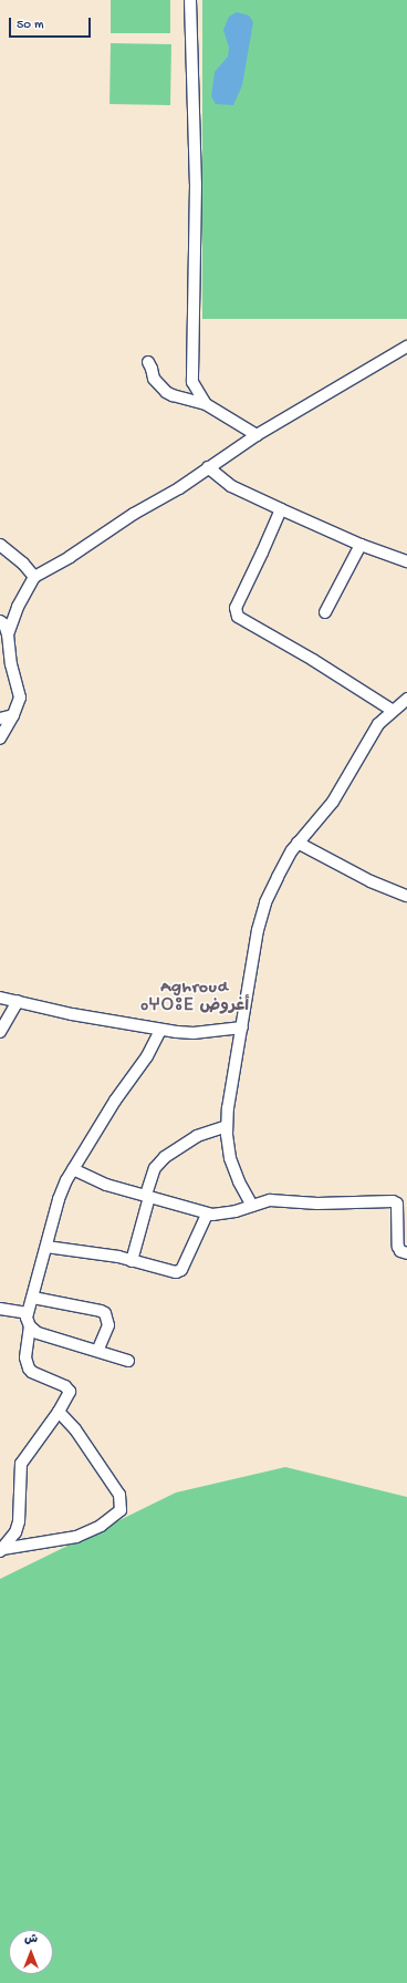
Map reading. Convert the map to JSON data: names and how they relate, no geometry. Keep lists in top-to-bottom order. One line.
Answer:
{"districts":["Aghroud ⴰⵖⵔⵓⴹ أغروض"],"scale_bar":"50 m","north":"top"}
